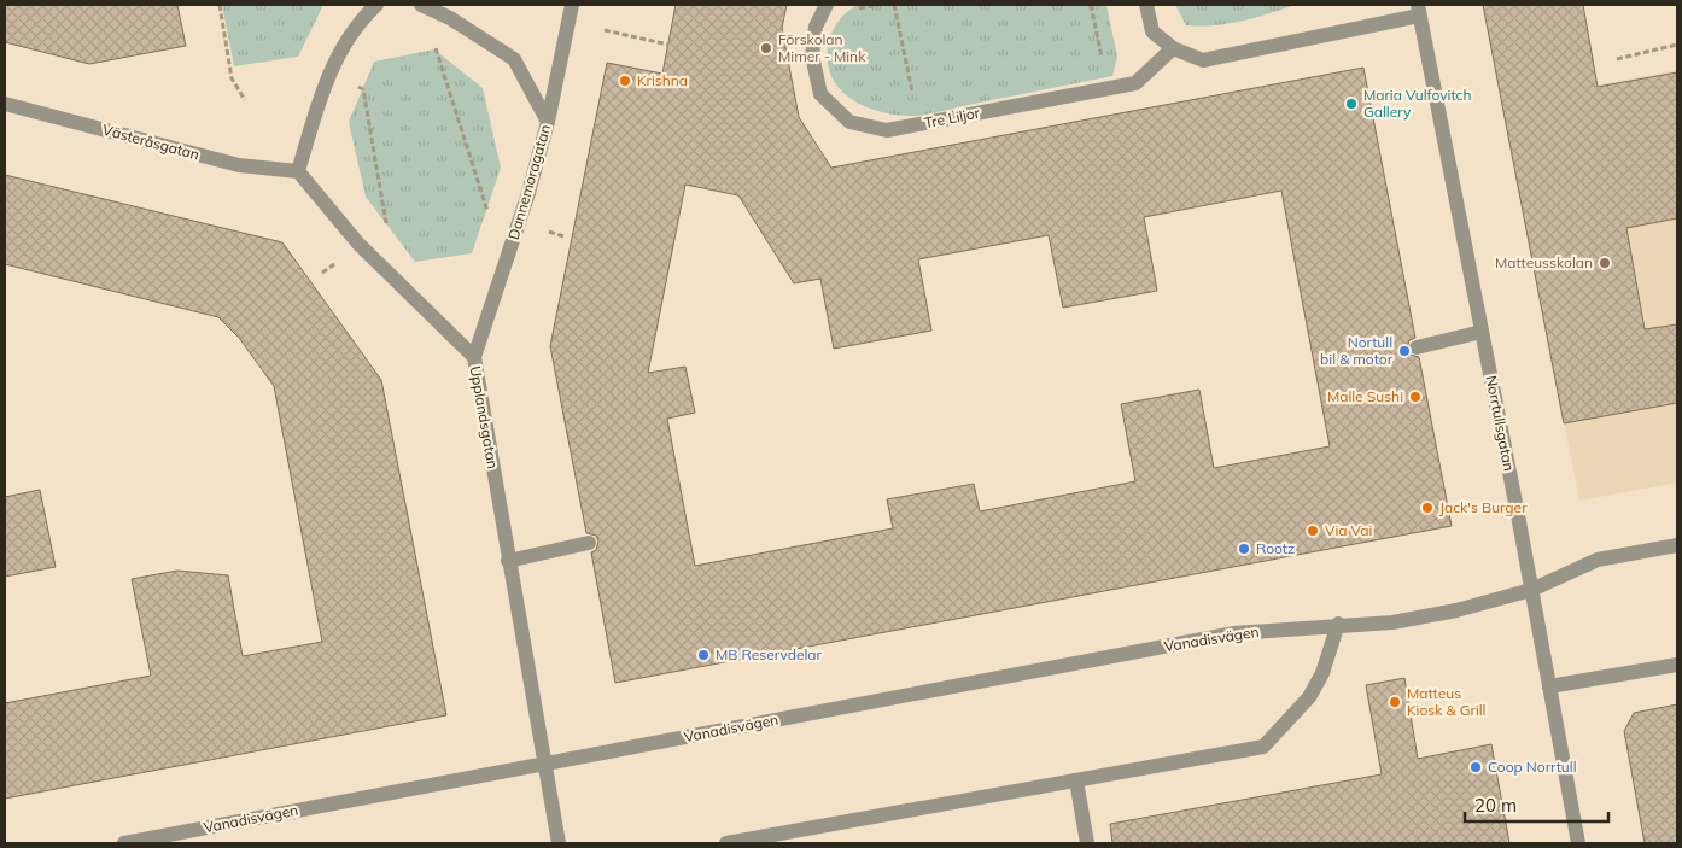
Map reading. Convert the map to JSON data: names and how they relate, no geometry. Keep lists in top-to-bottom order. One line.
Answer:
{"streets":{"street":["Tre Liljor","Västeråsgatan","Dannemoragatan","Upplandsgatan","Norrtullsgatan","Vanadisvägen"]},"crossings":[["Västeråsgatan","Upplandsgatan"],["Dannemoragatan","Upplandsgatan"],["Upplandsgatan","Vanadisvägen"],["Norrtullsgatan","Vanadisvägen"]],"places":["Förskolan Mimer - Mink","Krishna","Maria Vulfovitch Gallery","Matteusskolan","Nortull bil & motor","Malle Sushi","Jack's Burger","Via Vai","Rootz","MB Reservdelar","Matteus Kiosk & Grill","Coop Norrtull"],"scale_bar":"20 m"}
